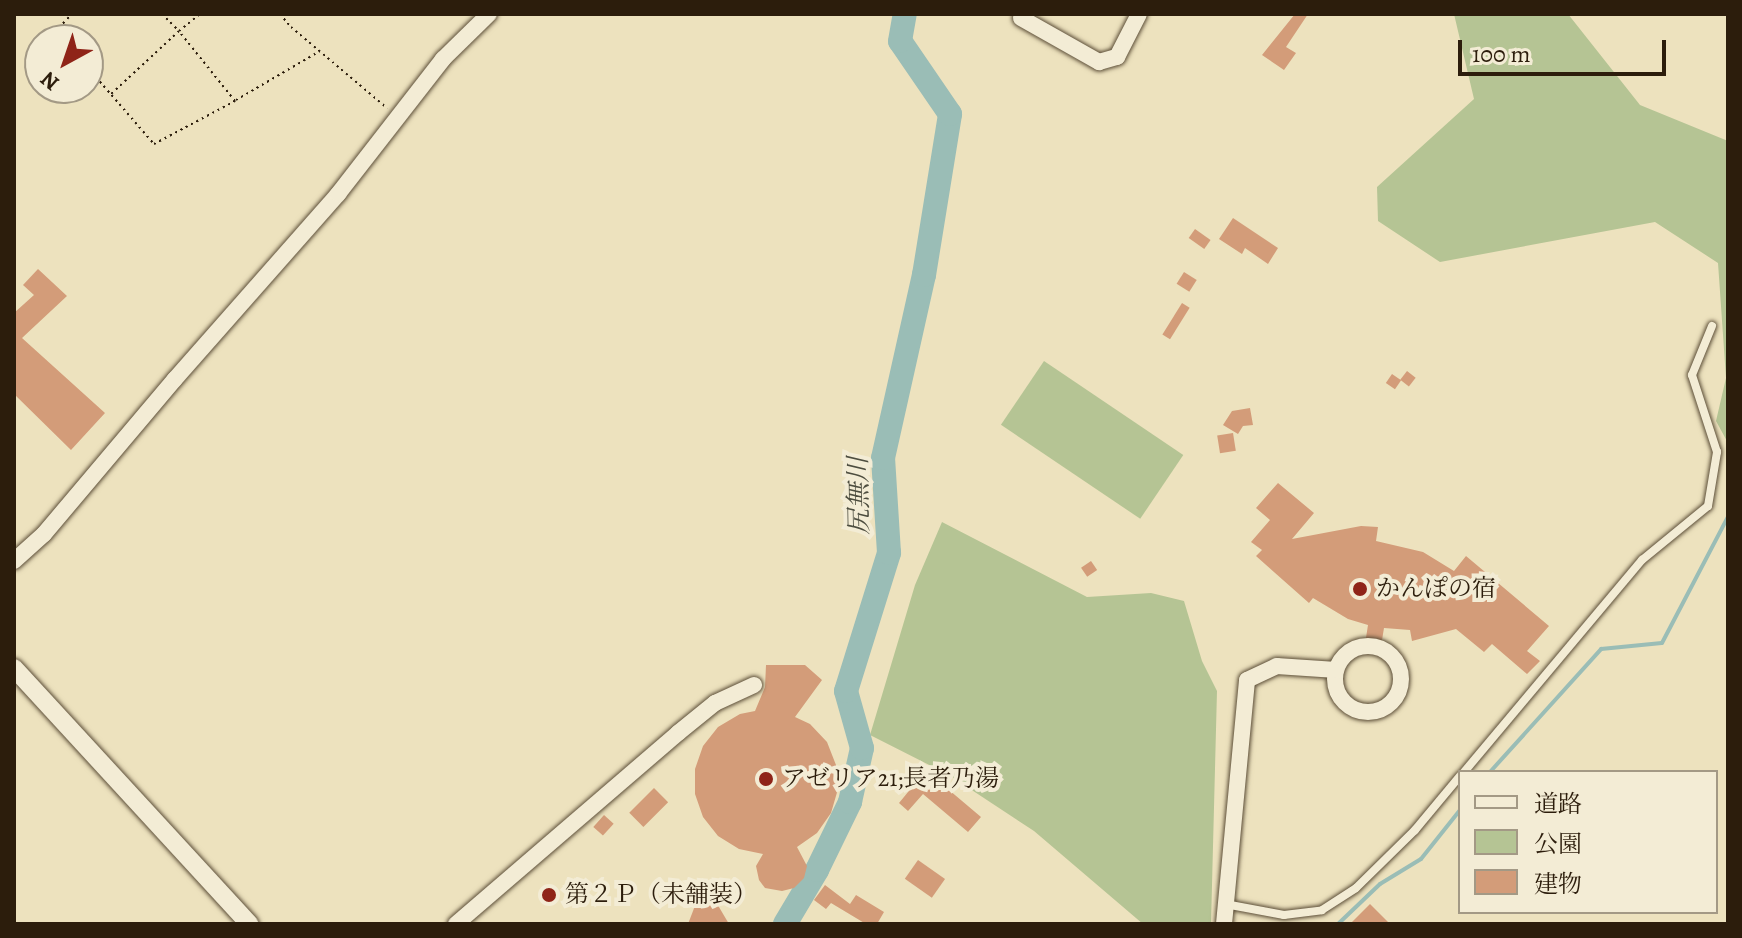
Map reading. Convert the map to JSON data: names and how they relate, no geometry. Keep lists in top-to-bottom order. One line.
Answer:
{"water":["尻無川"],"places":["かんぽの宿","アゼリア21;長者乃湯","第２Ｐ（未舗装）"],"legend":["道路","公園","建物"],"scale_bar":"100 m","north":"bottom left"}
